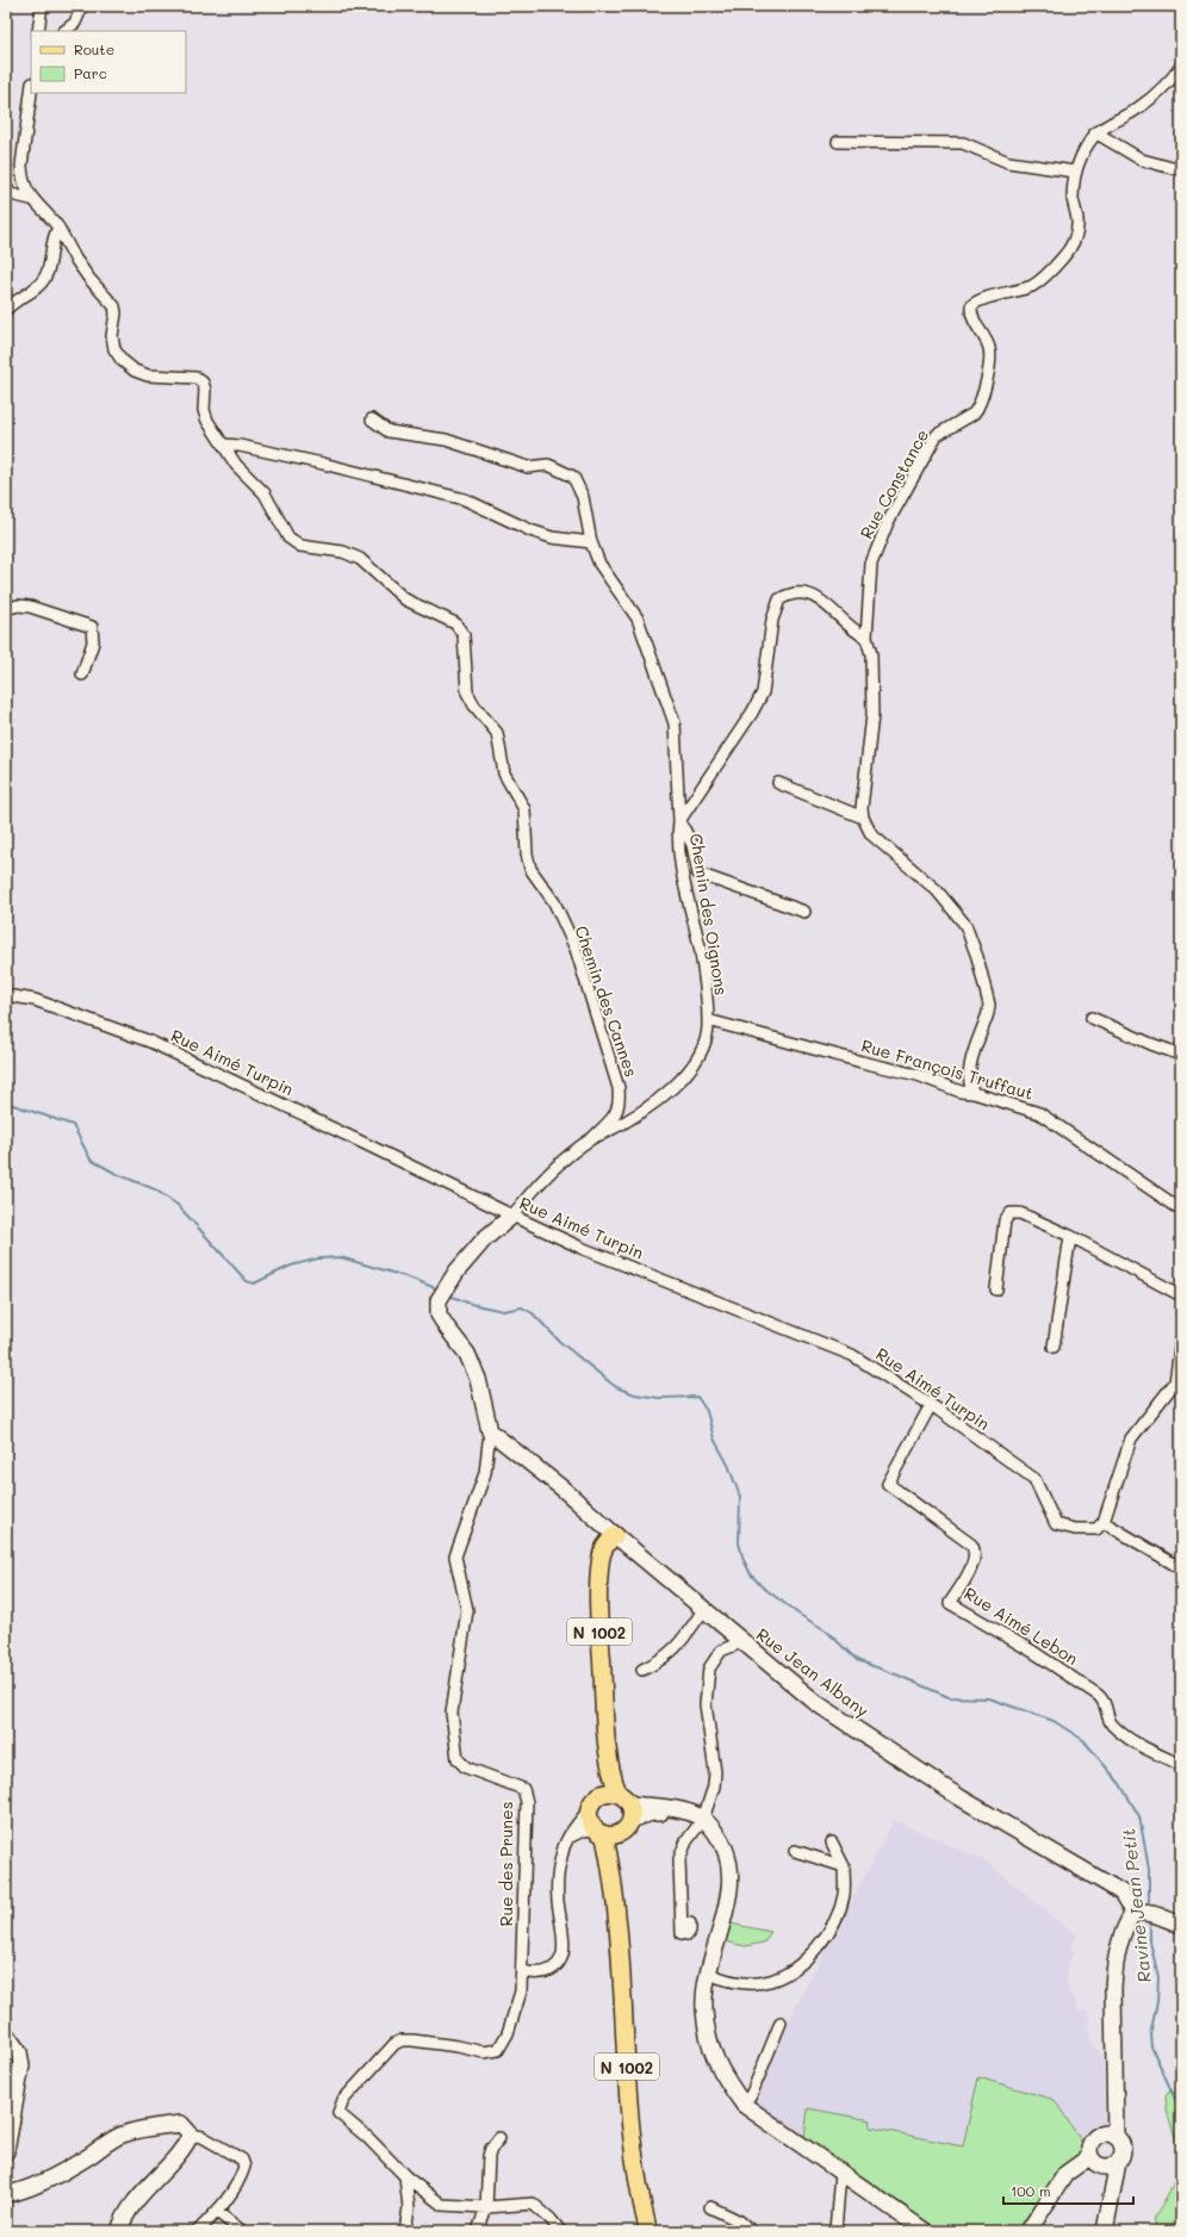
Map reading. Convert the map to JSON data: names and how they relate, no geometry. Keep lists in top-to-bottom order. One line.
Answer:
{"streets":{"main road":["N 1002"],"street":["Rue Constance","Chemin des Oignons","Chemin des Cannes","Rue Aimé Turpin","Rue François Truffaut","Rue Aimé Lebon","Rue Jean Albany","Rue des Prunes"]},"crossings":[["Chemin des Oignons","Chemin des Cannes"],["Chemin des Oignons","Rue Aimé Turpin"],["Chemin des Oignons","Rue François Truffaut"],["Chemin des Oignons","Rue des Prunes"],["Rue Aimé Turpin","Rue Aimé Lebon"],["Rue Aimé Turpin","Rue des Prunes"],["N 1002","Rue Jean Albany"],["Rue Jean Albany","Rue des Prunes"]],"water":["Ravine Jean Petit"],"legend":["Route","Parc"],"scale_bar":"100 m"}
